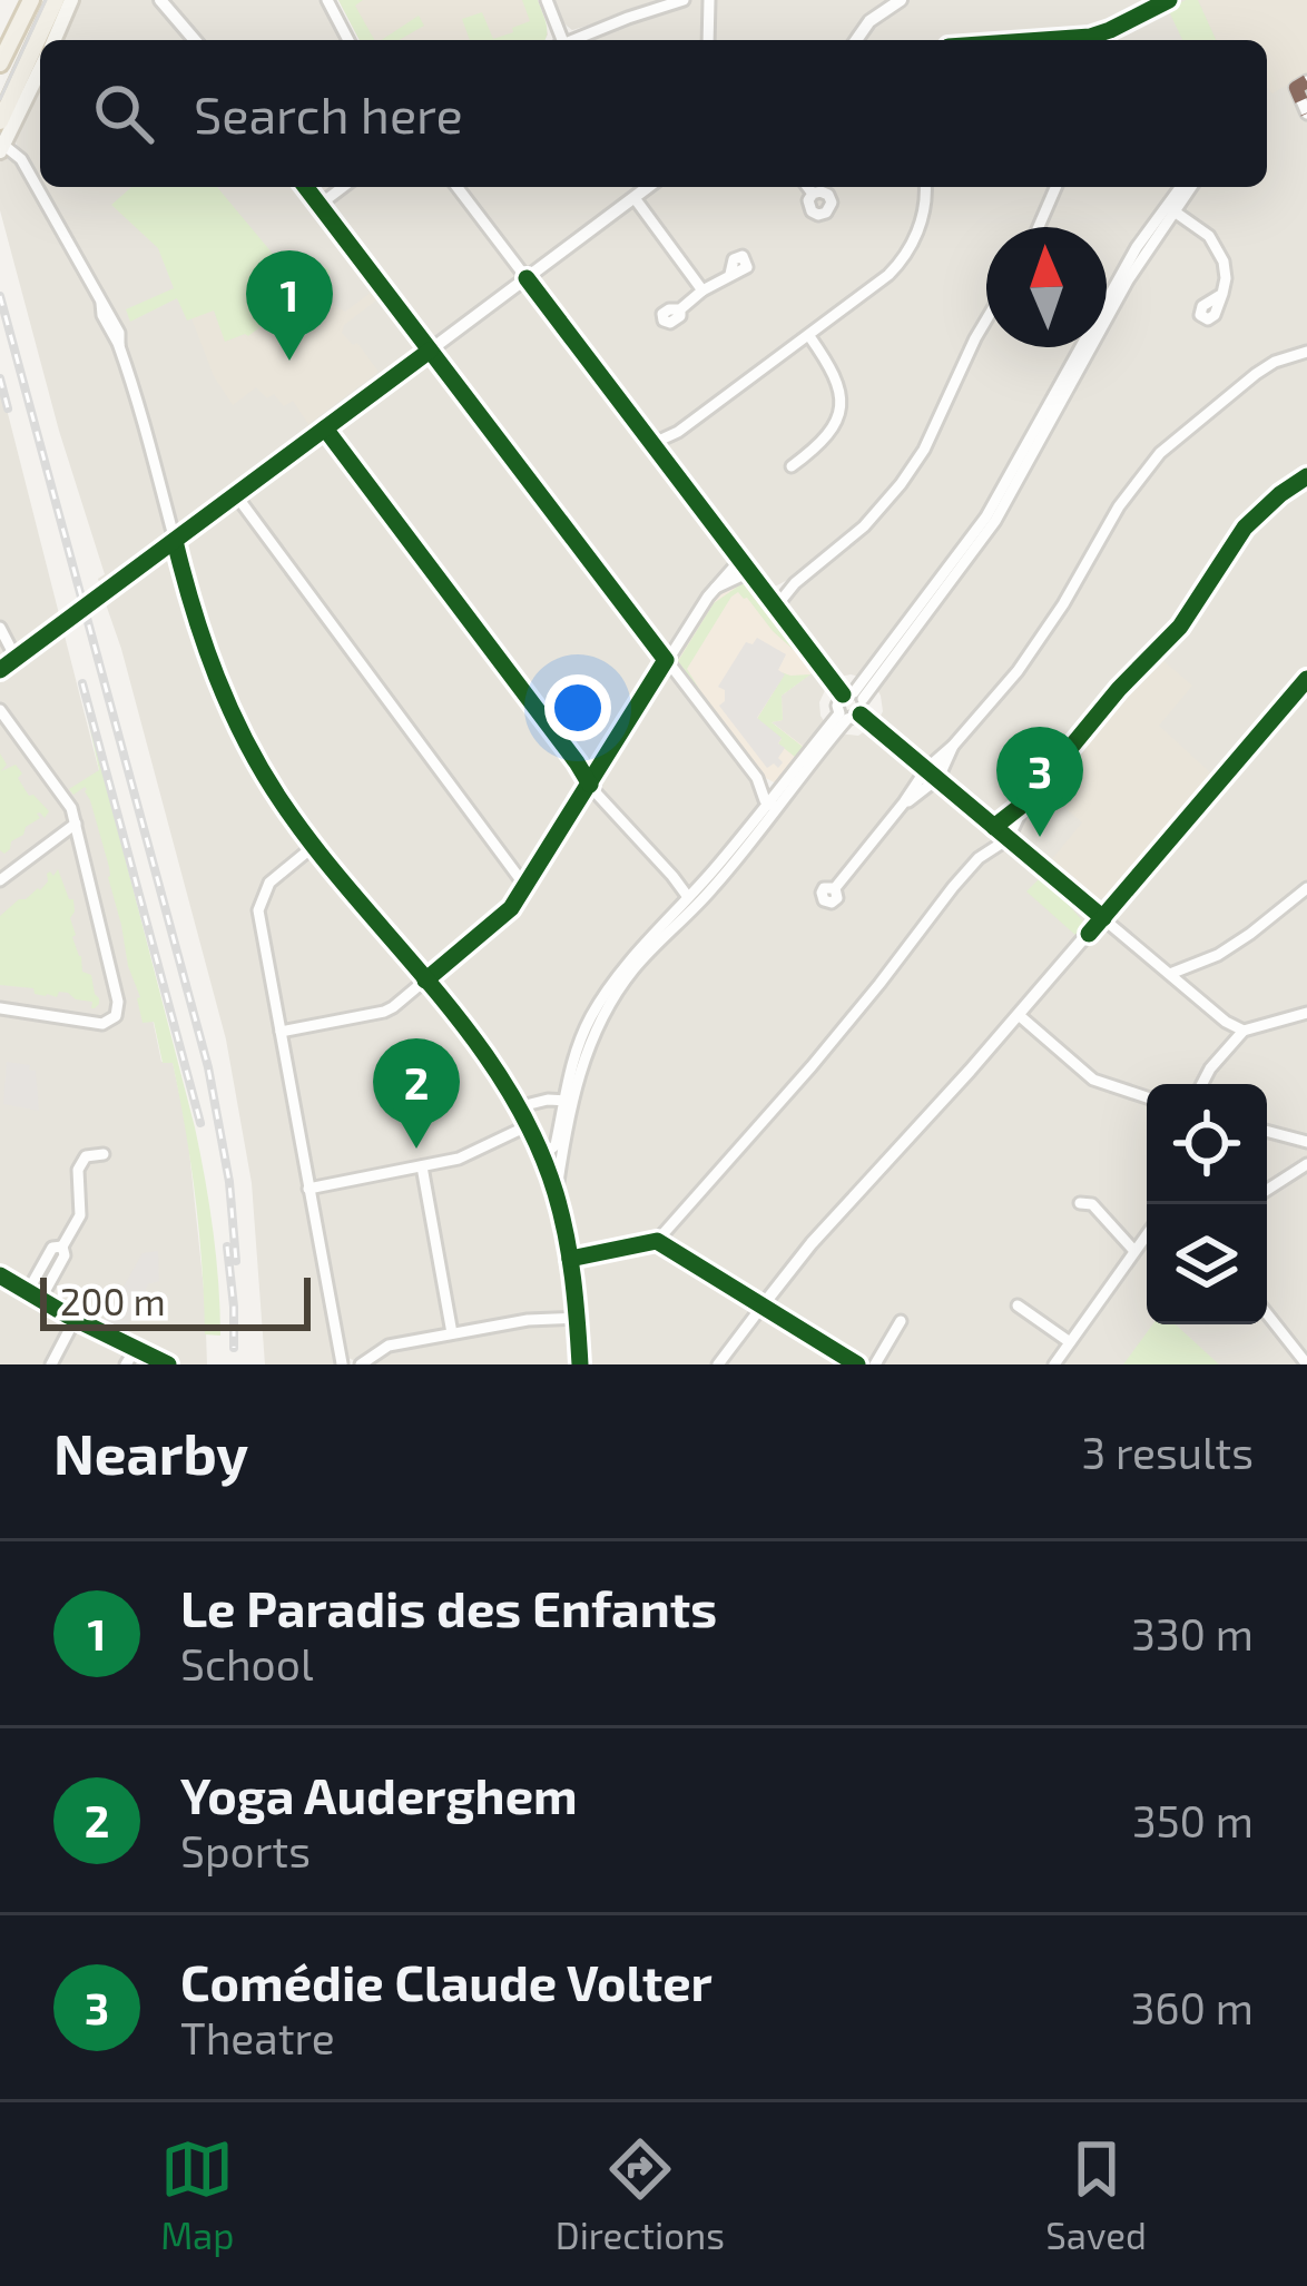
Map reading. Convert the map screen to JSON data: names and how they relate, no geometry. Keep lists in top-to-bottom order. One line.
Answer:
{"scale_bar":"200 m","north":"top","page":{"search":"Search here","pins":["1","3","2"],"scale":"200 m","heading":["Nearby","3 results"],"list":[{"mark":"1","name":"Le Paradis des Enfants","note":"School","value":"330 m"},{"mark":"2","name":"Yoga Auderghem","note":"Sports","value":"350 m"},{"mark":"3","name":"Comédie Claude Volter","note":"Theatre","value":"360 m"}],"nav":["Map","Directions","Saved"]}}
